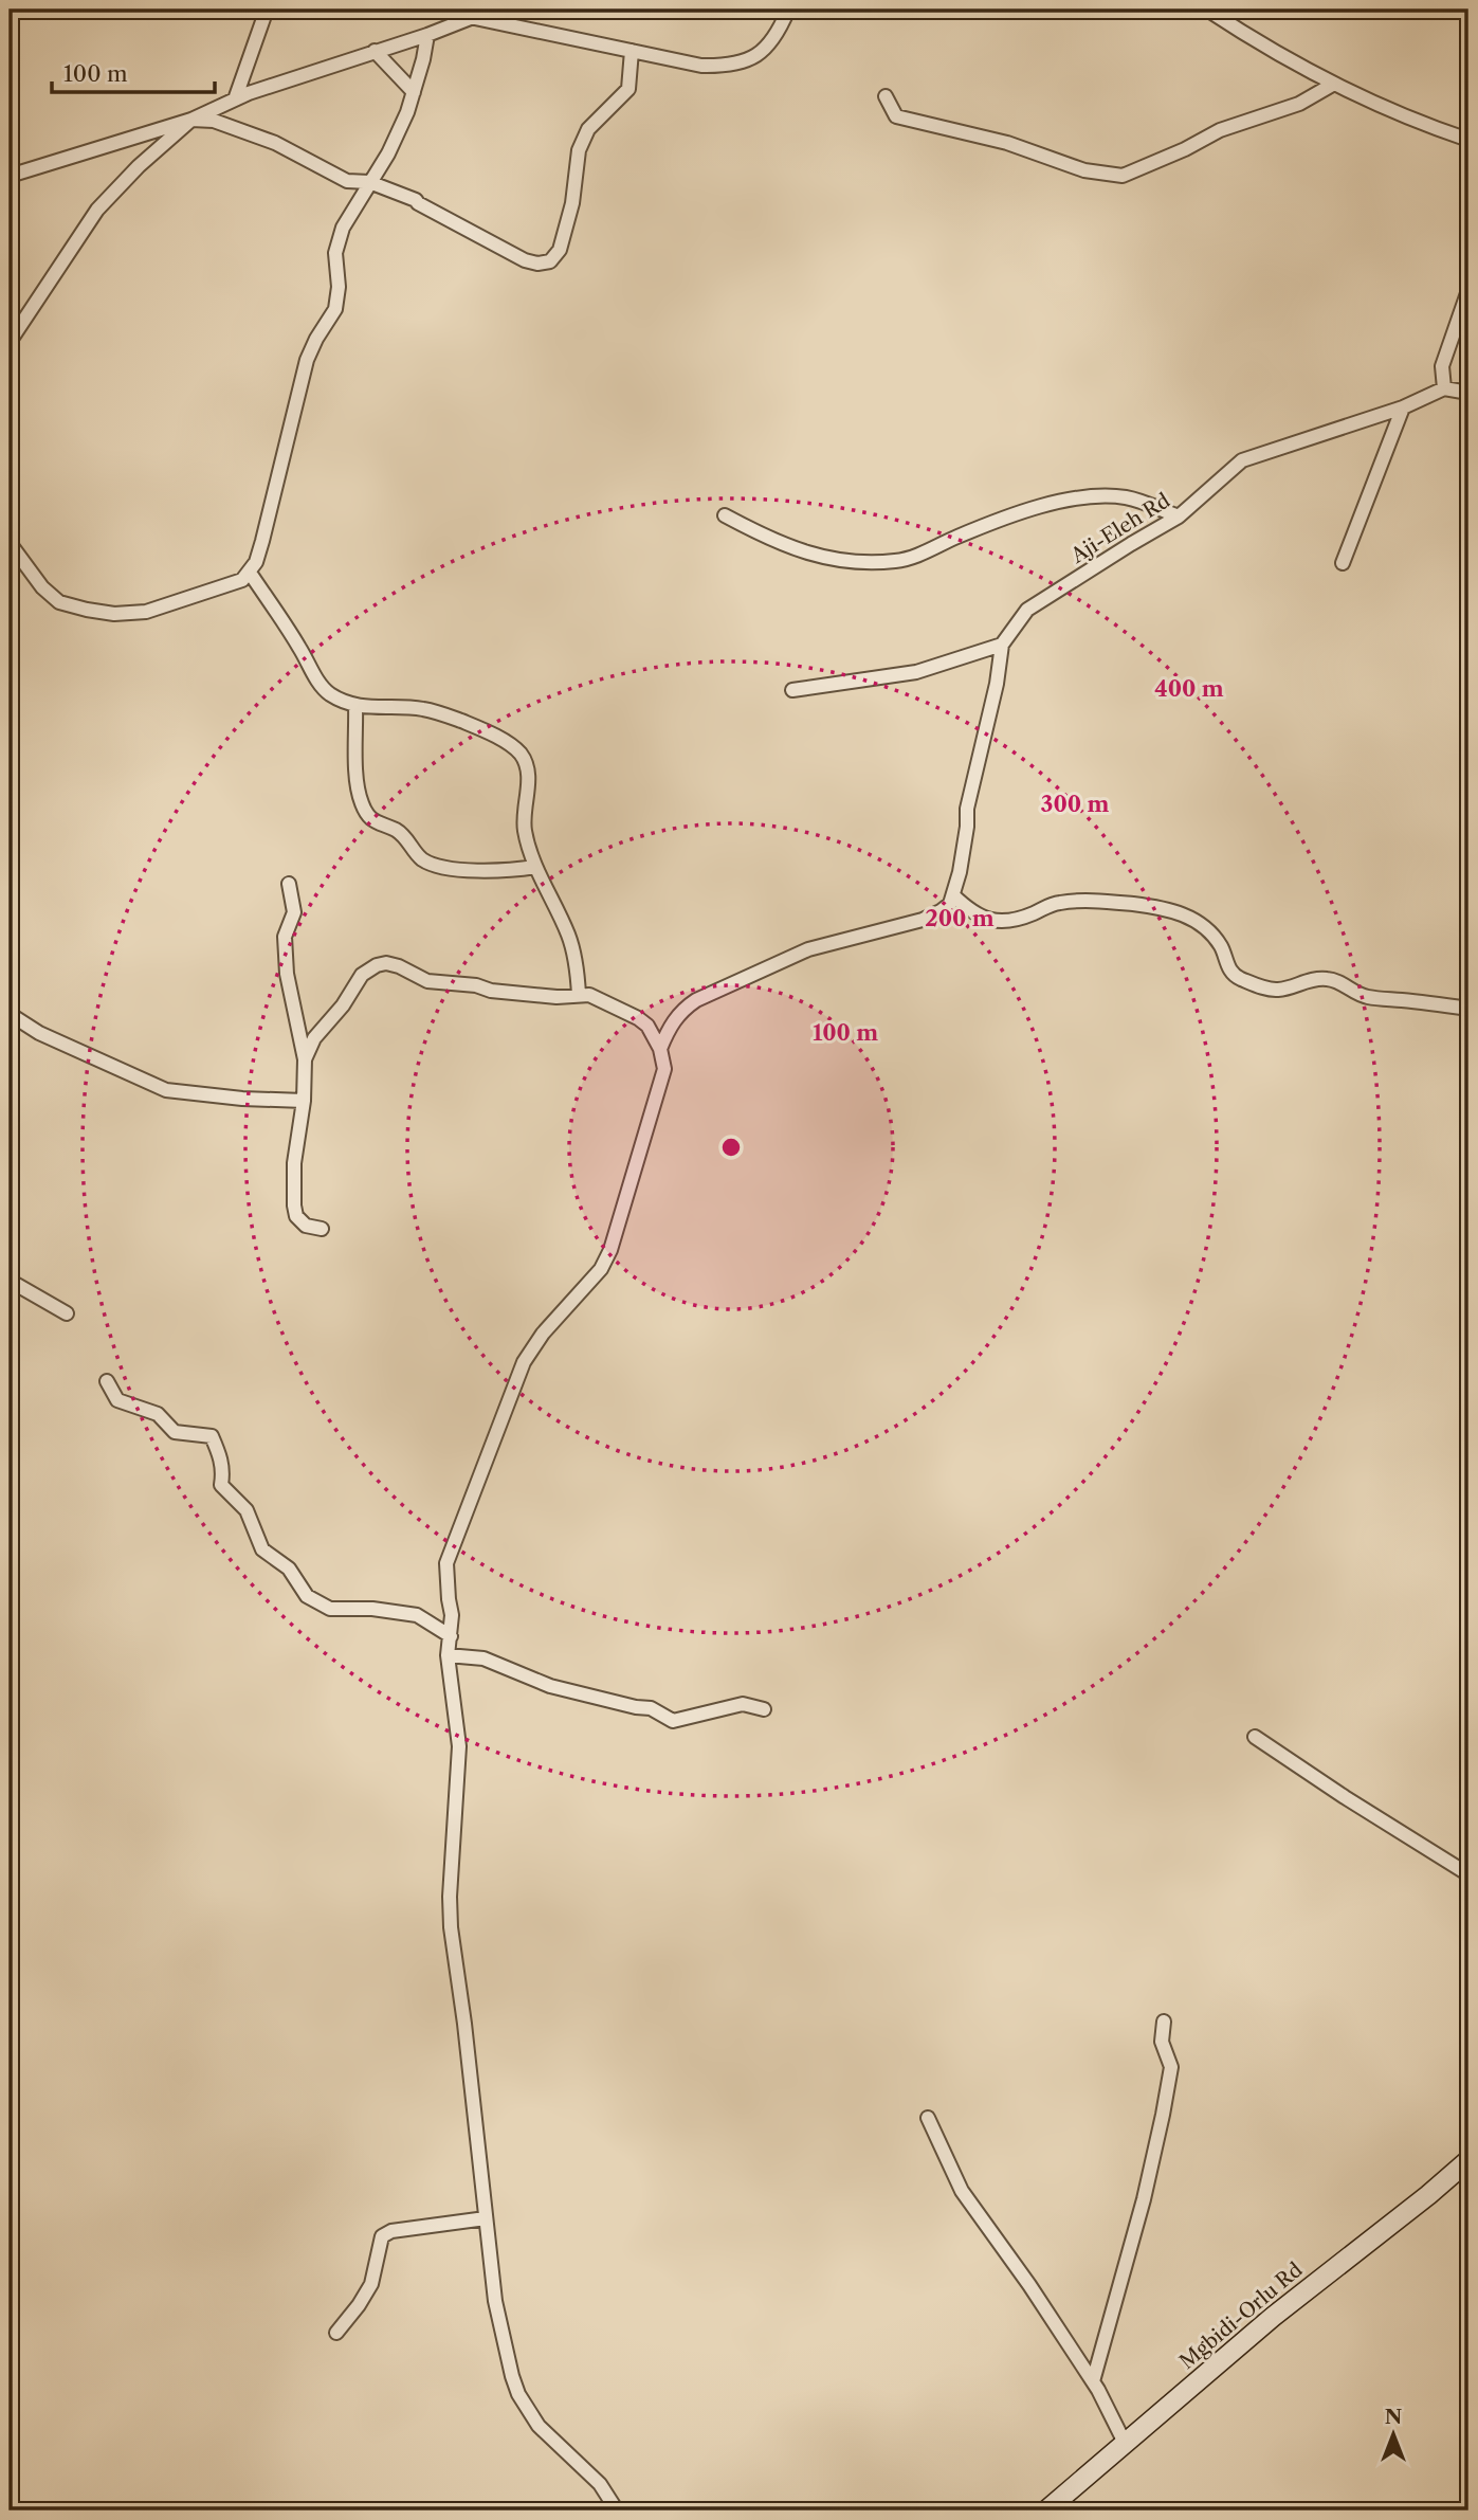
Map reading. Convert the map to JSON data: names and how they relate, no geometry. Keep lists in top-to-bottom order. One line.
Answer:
{"streets":{"main road":["Mgbidi-Orlu Rd"],"street":["Aji-Eleh Rd"]},"scale_bar":"100 m","north":"top","rings":["400 m","300 m","200 m","100 m"]}
